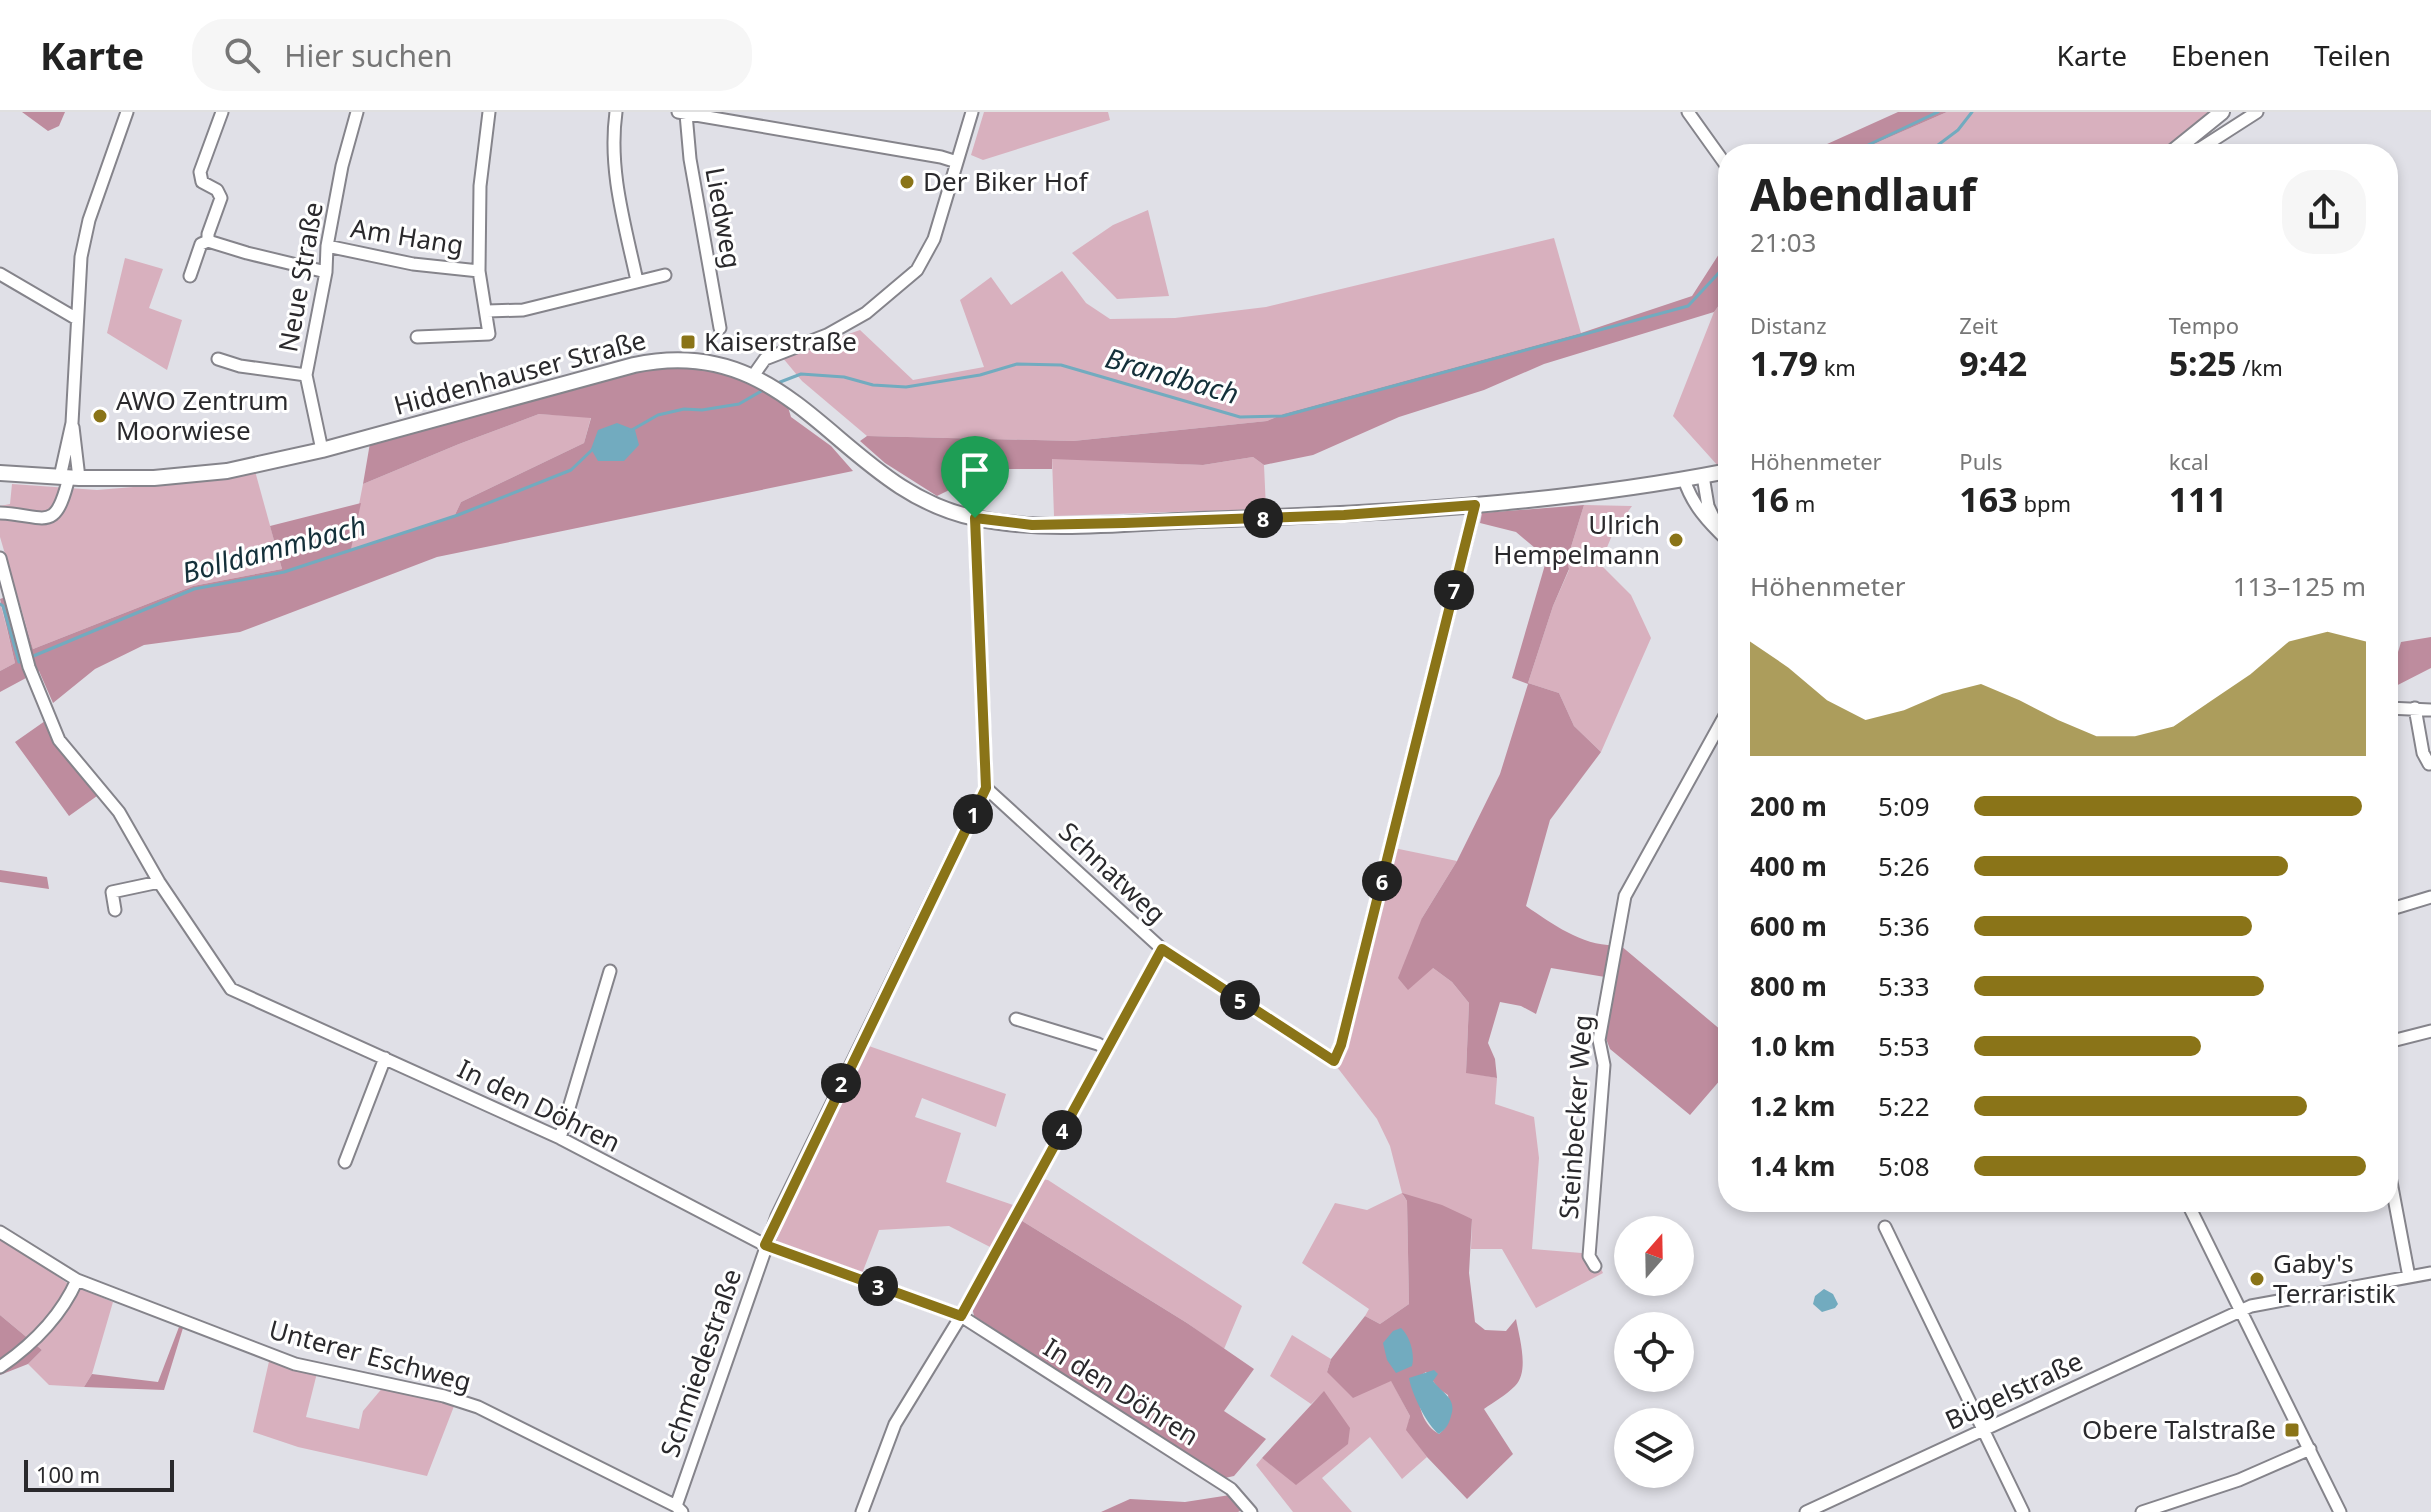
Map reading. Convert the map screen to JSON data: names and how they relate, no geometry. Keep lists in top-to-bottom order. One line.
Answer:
{"streets":{"main road":["Hiddenhauser Straße"],"street":["Liedweg","Am Hang","Neue Straße","Schnatweg","In den Döhren","Steinbecker Weg","Unterer Eschweg","Schmiedestraße","Bügelstraße"]},"crossings":[["Am Hang","Neue Straße"],["Neue Straße","Hiddenhauser Straße"],["Hiddenhauser Straße","Schnatweg"],["Hiddenhauser Straße","Schmiedestraße"],["Schnatweg","Schmiedestraße"],["In den Döhren","Schmiedestraße"],["Unterer Eschweg","Schmiedestraße"]],"water":["Brandbach","Bolldammbach"],"places":{"other":["Der Biker Hof","AWO Zentrum Moorwiese","Ulrich Hempelmann","Gaby's Terraristik"],"transit":["Kaiserstraße","Obere Talstraße"]},"scale_bar":"100 m","north":"top","page":{"header":"Karte","search":"Hier suchen","nav":["Karte","Ebenen","Teilen"],"heading":["Abendlauf","21:03"],"stats":[["Distanz","1.79 km"],["Zeit","9:42"],["Tempo","5:25 /km"],["Höhenmeter","16 m"],["Puls","163 bpm"],["kcal","111"]],"pins":["8","7","1","6","5","2","4","3"],"chart":["Höhenmeter","113–125 m"],"list":[{"name":"200 m","note":"5:09"},{"name":"400 m","note":"5:26"},{"name":"600 m","note":"5:36"},{"name":"800 m","note":"5:33"},{"name":"1.0 km","note":"5:53"},{"name":"1.2 km","note":"5:22"},{"name":"1.4 km","note":"5:08"}],"scale":"100 m"}}
